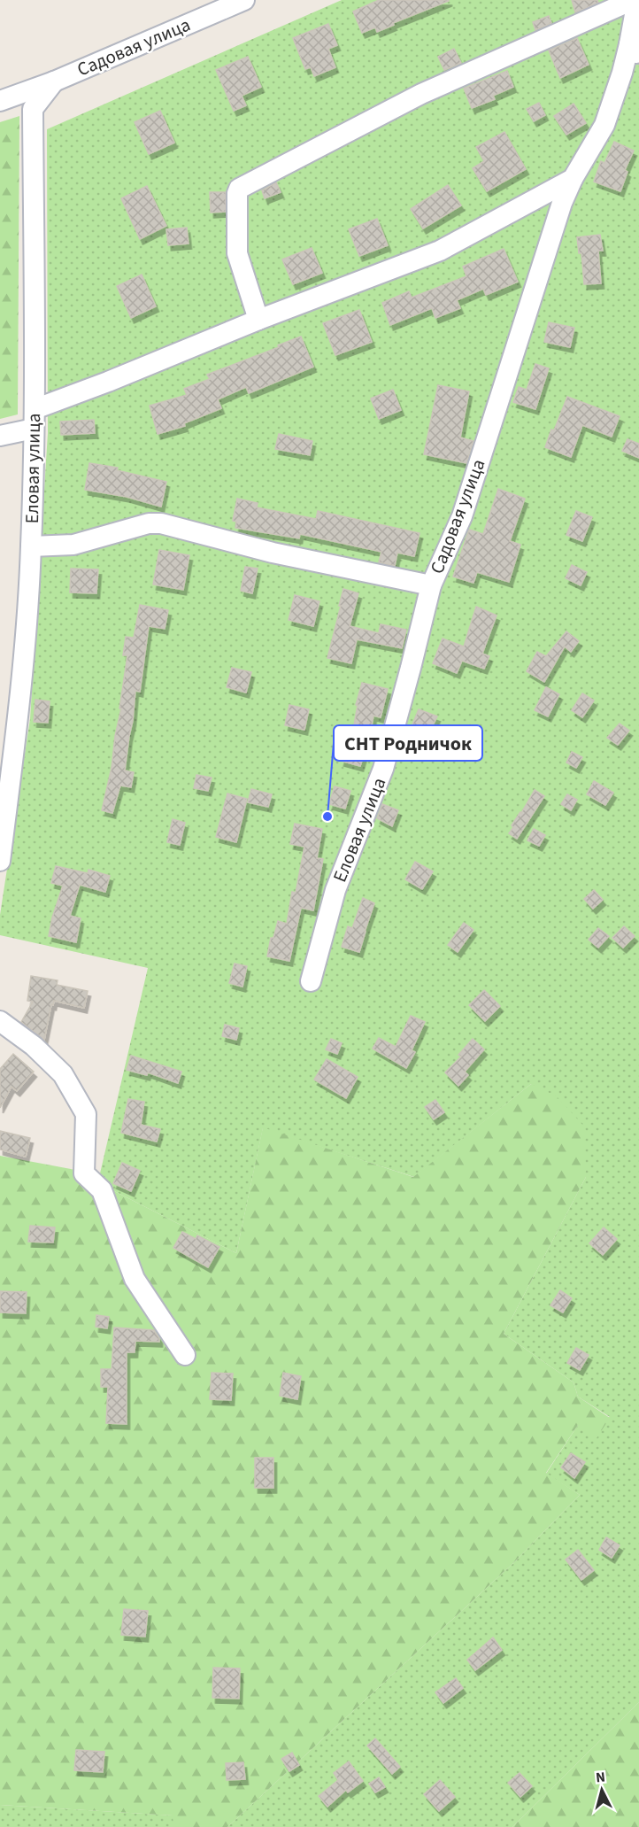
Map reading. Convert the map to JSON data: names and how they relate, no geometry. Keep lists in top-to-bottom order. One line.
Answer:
{"streets":{"street":["Садовая улица","Еловая улица"]},"crossings":[["Садовая улица","Еловая улица"]],"places":["СНТ Родничок"],"north":"top"}
